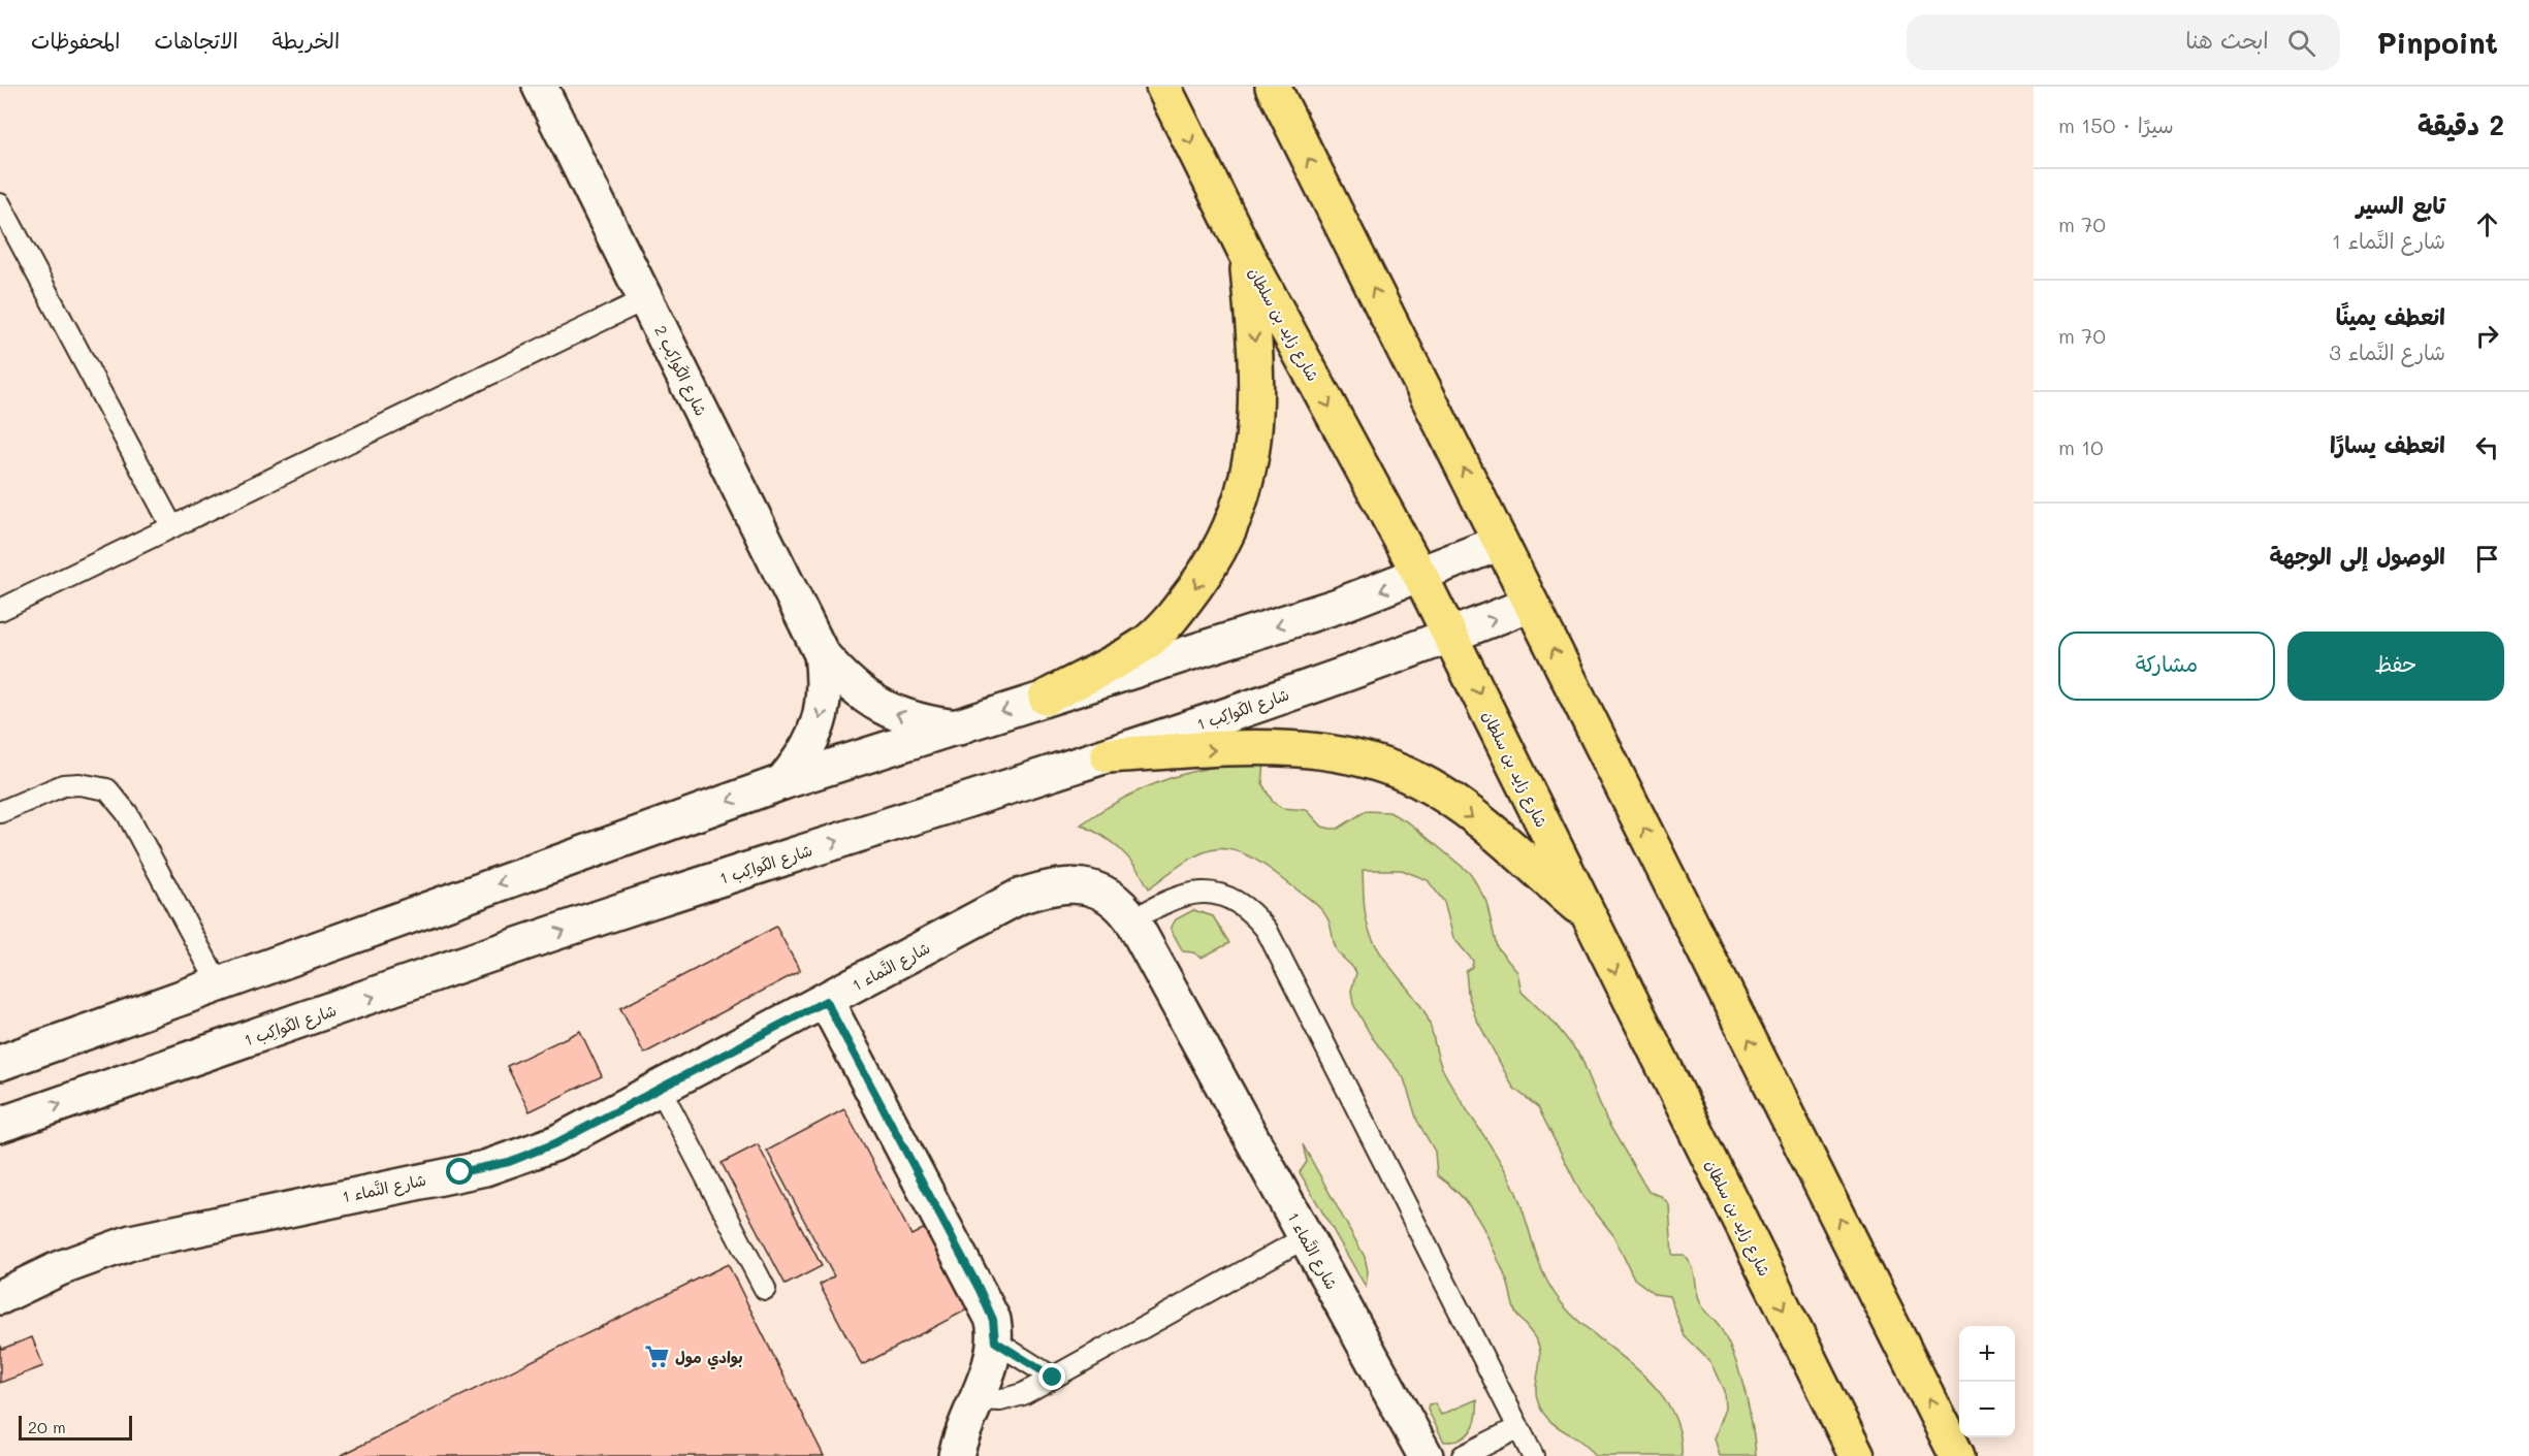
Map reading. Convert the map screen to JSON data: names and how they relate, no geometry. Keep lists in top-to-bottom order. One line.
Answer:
{"streets":{"highway":["شارع زايد بن سلطان"],"street":["شارع الكَواكِب 2","شارع الكَواكِب 1","شارع النَّماء 1"]},"crossings":[["شارع زايد بن سلطان","شارع الكَواكِب 1"]],"places":{"supermarket":["بوادي مول"]},"scale_bar":"20 m","page":{"header":"Pinpoint","search":"ابحث هنا","nav":["الخريطة","الاتجاهات","المحفوظات"],"heading":["2 دقيقة","سيرًا · 150 m"],"list":[["تابع السير","شارع النَّماء 1","70 m"],["انعطف يمينًا","شارع النَّماء 3","70 m"],["انعطف يسارًا","10 m"],"الوصول إلى الوجهة"],"buttons":["حفظ","مشاركة"],"map_buttons":["+","−"],"scale":"20 m"}}
